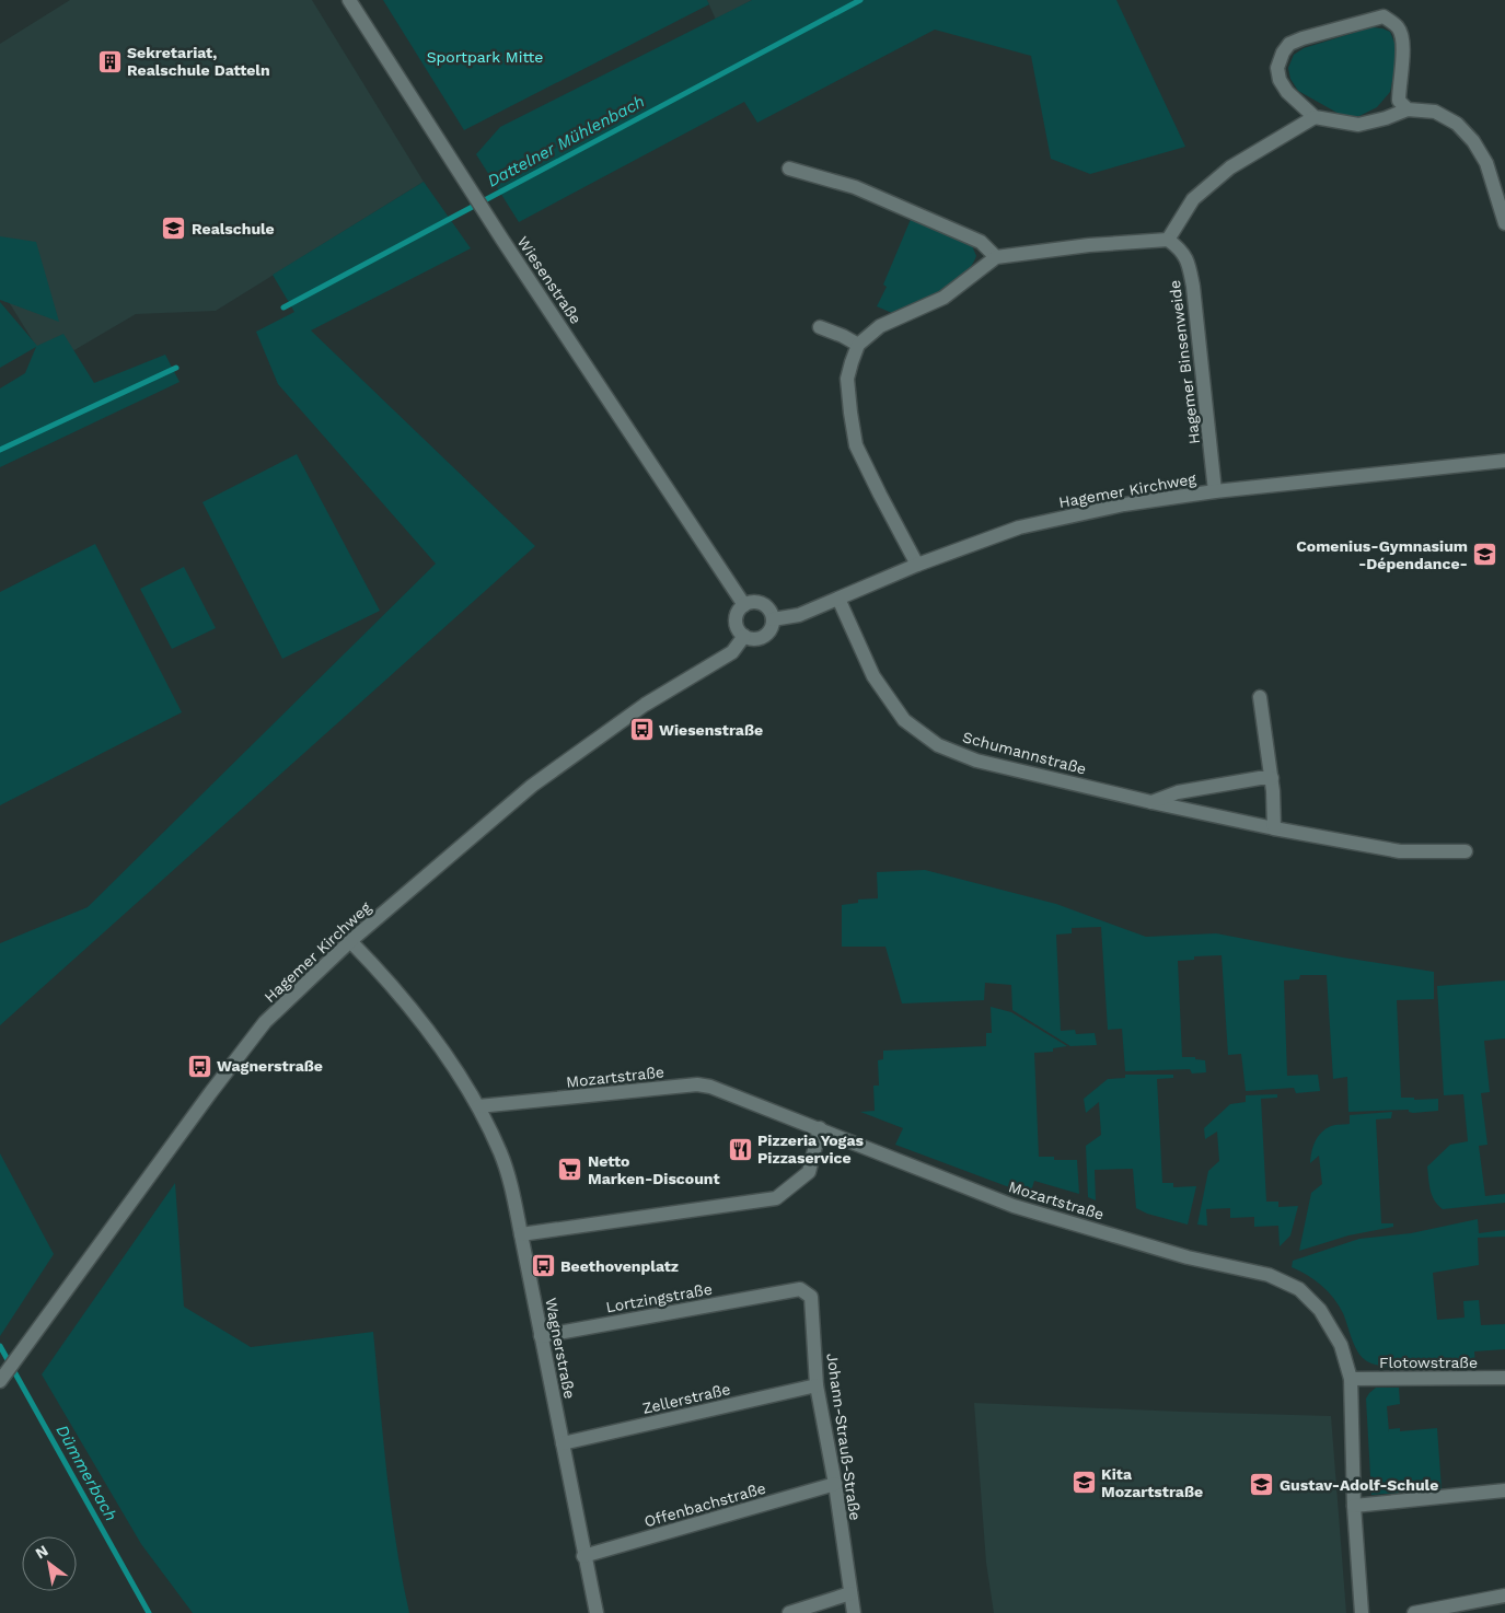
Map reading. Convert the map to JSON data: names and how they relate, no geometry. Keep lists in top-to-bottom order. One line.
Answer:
{"streets":{"street":["Wiesenstraße","Hagemer Binsenweide","Hagemer Kirchweg","Schumannstraße","Mozartstraße","Lortzingstraße","Wagnerstraße","Flotowstraße","Zellerstraße","Johann-Strauß-Straße","Offenbachstraße"]},"crossings":[["Wiesenstraße","Hagemer Kirchweg"],["Hagemer Binsenweide","Hagemer Kirchweg"],["Hagemer Kirchweg","Schumannstraße"],["Hagemer Kirchweg","Wagnerstraße"],["Mozartstraße","Wagnerstraße"],["Mozartstraße","Flotowstraße"],["Lortzingstraße","Wagnerstraße"],["Lortzingstraße","Johann-Strauß-Straße"],["Wagnerstraße","Zellerstraße"],["Wagnerstraße","Offenbachstraße"],["Zellerstraße","Johann-Strauß-Straße"],["Johann-Strauß-Straße","Offenbachstraße"]],"water":["Dattelner Mühlenbach","Dümmerbach"],"parks":["Sportpark Mitte"],"places":{"building":["Sekretariat, Realschule Datteln"],"school or university":["Realschule","Comenius-Gymnasium -Dépendance-","Kita Mozartstraße","Gustav-Adolf-Schule"],"bus stop":["Wiesenstraße","Wagnerstraße","Beethovenplatz"],"restaurant":["Pizzeria Yogas Pizzaservice"],"supermarket":["Netto Marken-Discount"]},"north":"top left"}
